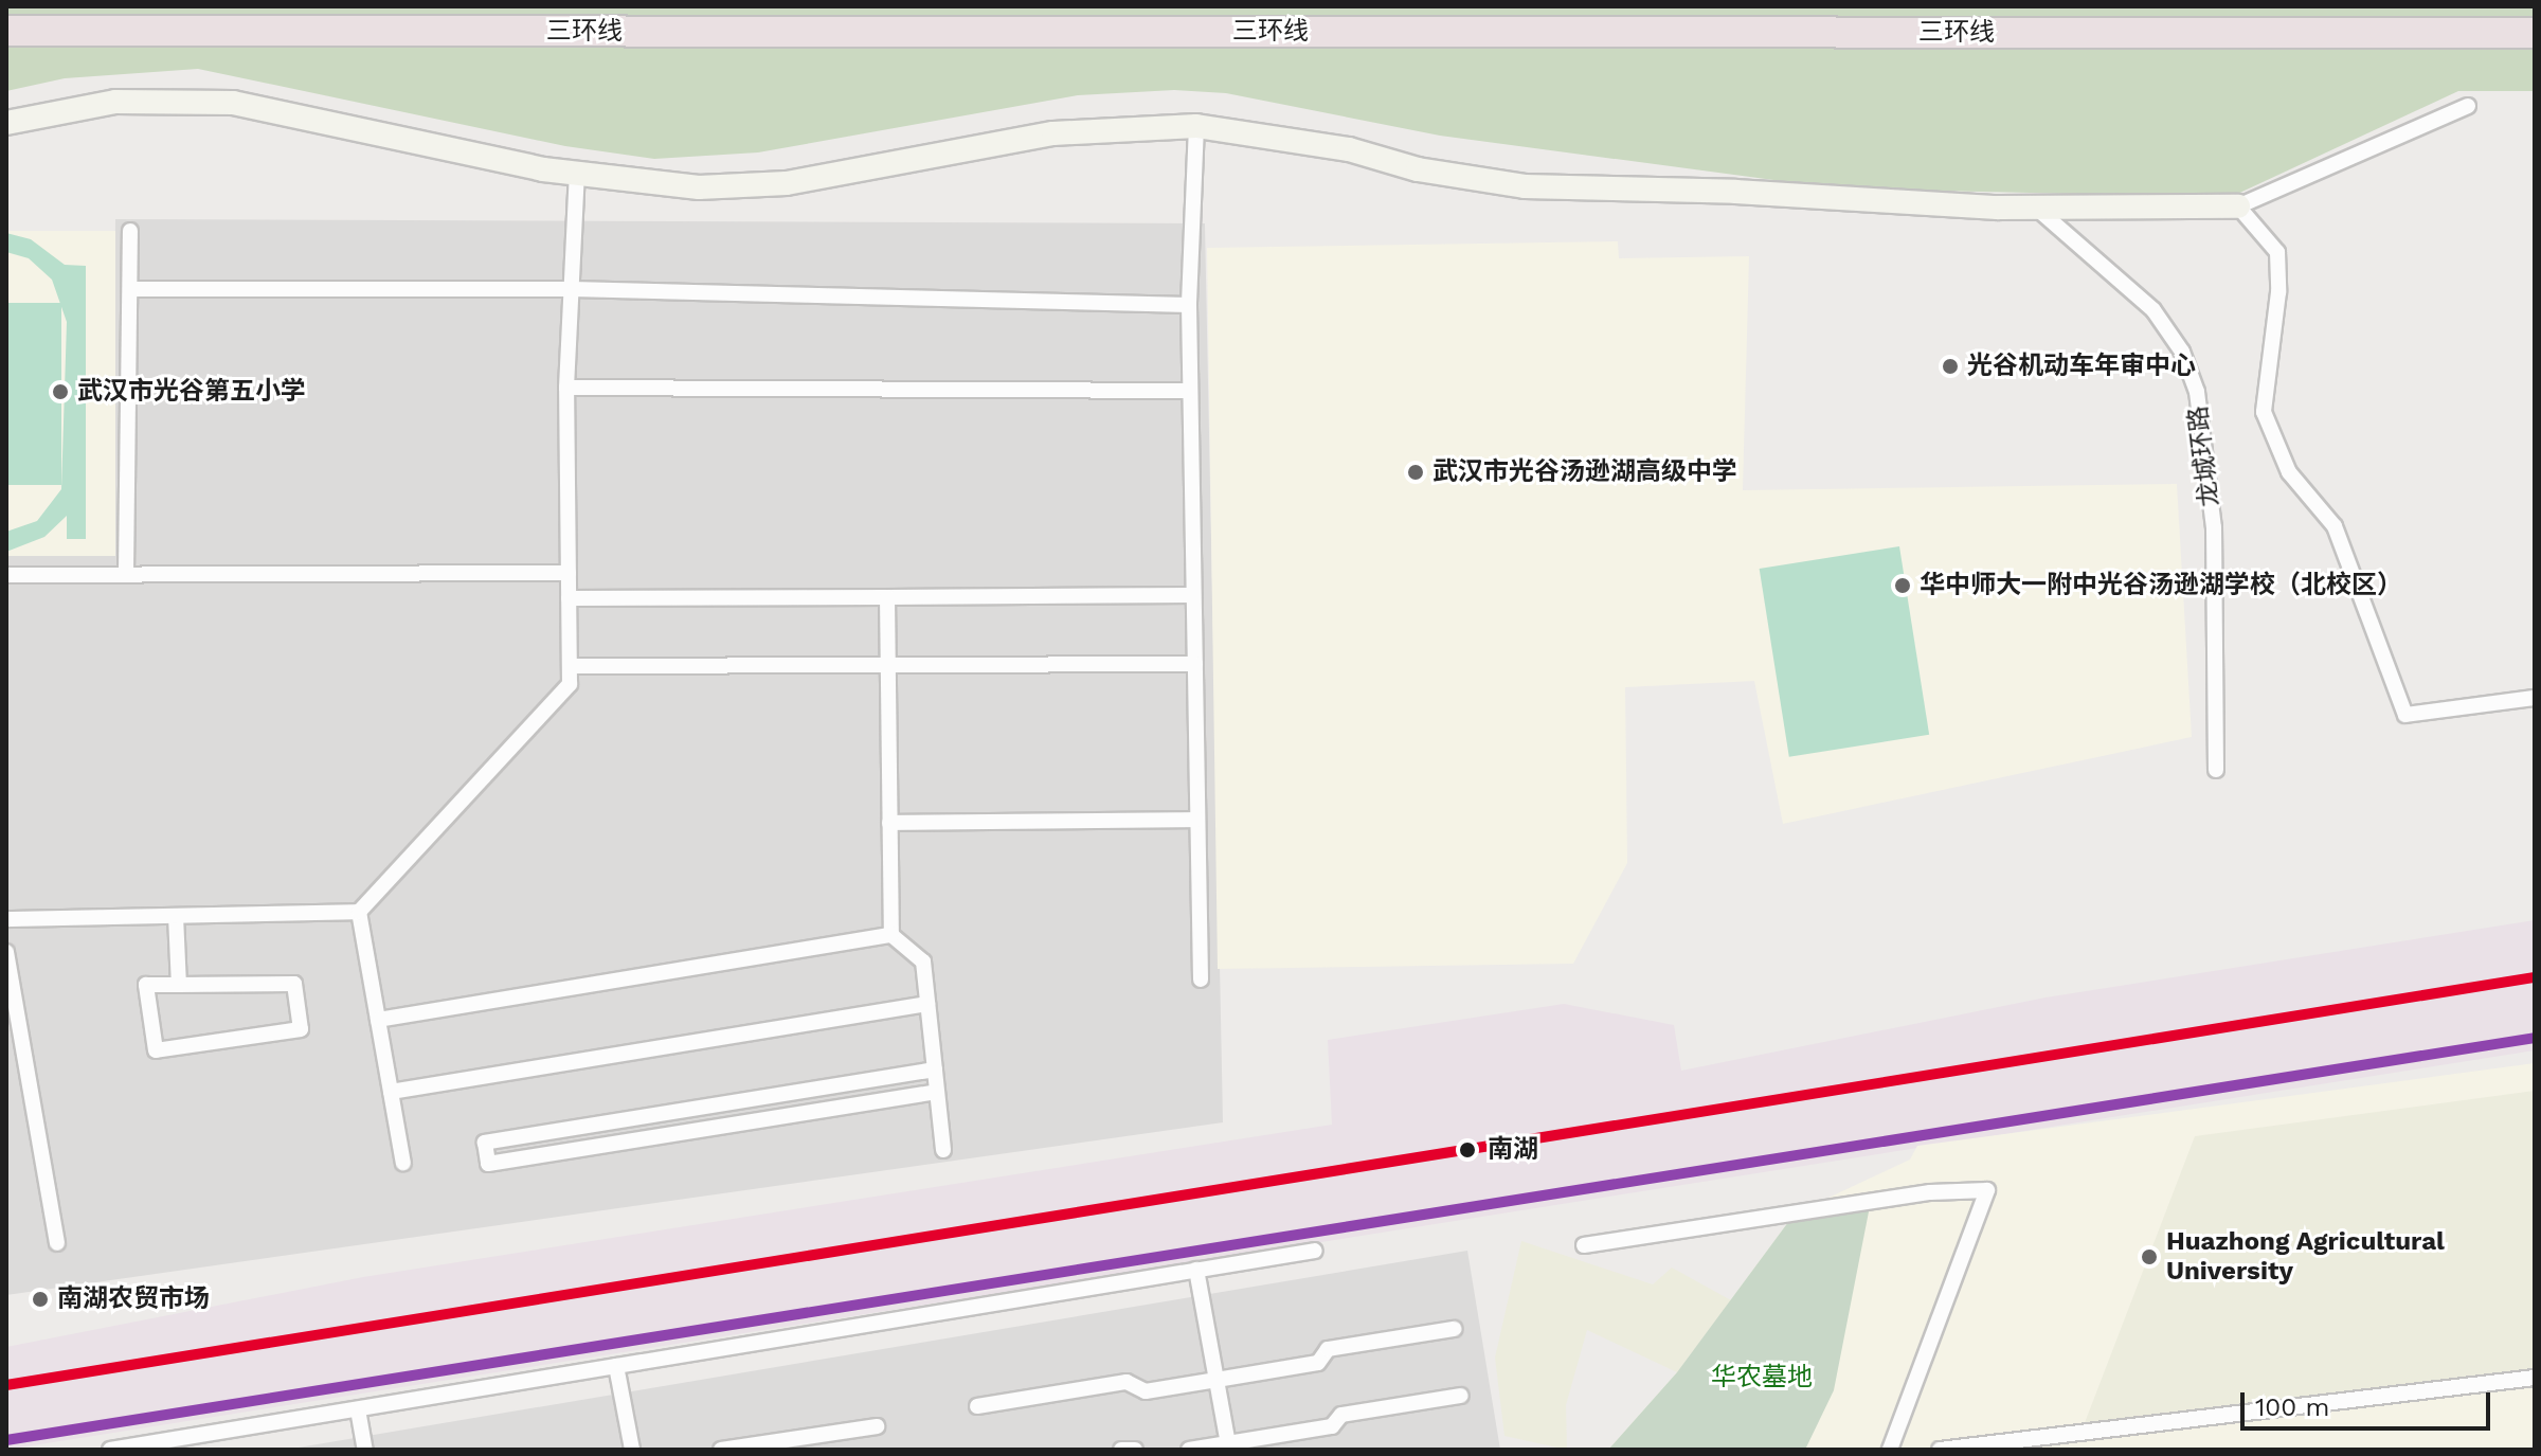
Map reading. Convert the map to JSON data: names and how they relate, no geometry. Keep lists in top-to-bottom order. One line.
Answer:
{"streets":{"highway":["三环线"],"street":["龙城环路"]},"parks":["华农墓地"],"places":["光谷机动车年审中心","武汉市光谷第五小学","武汉市光谷汤逊湖高级中学","华中师大一附中光谷汤逊湖学校（北校区）","南湖","Huazhong Agricultural University","南湖农贸市场"],"scale_bar":"100 m"}
